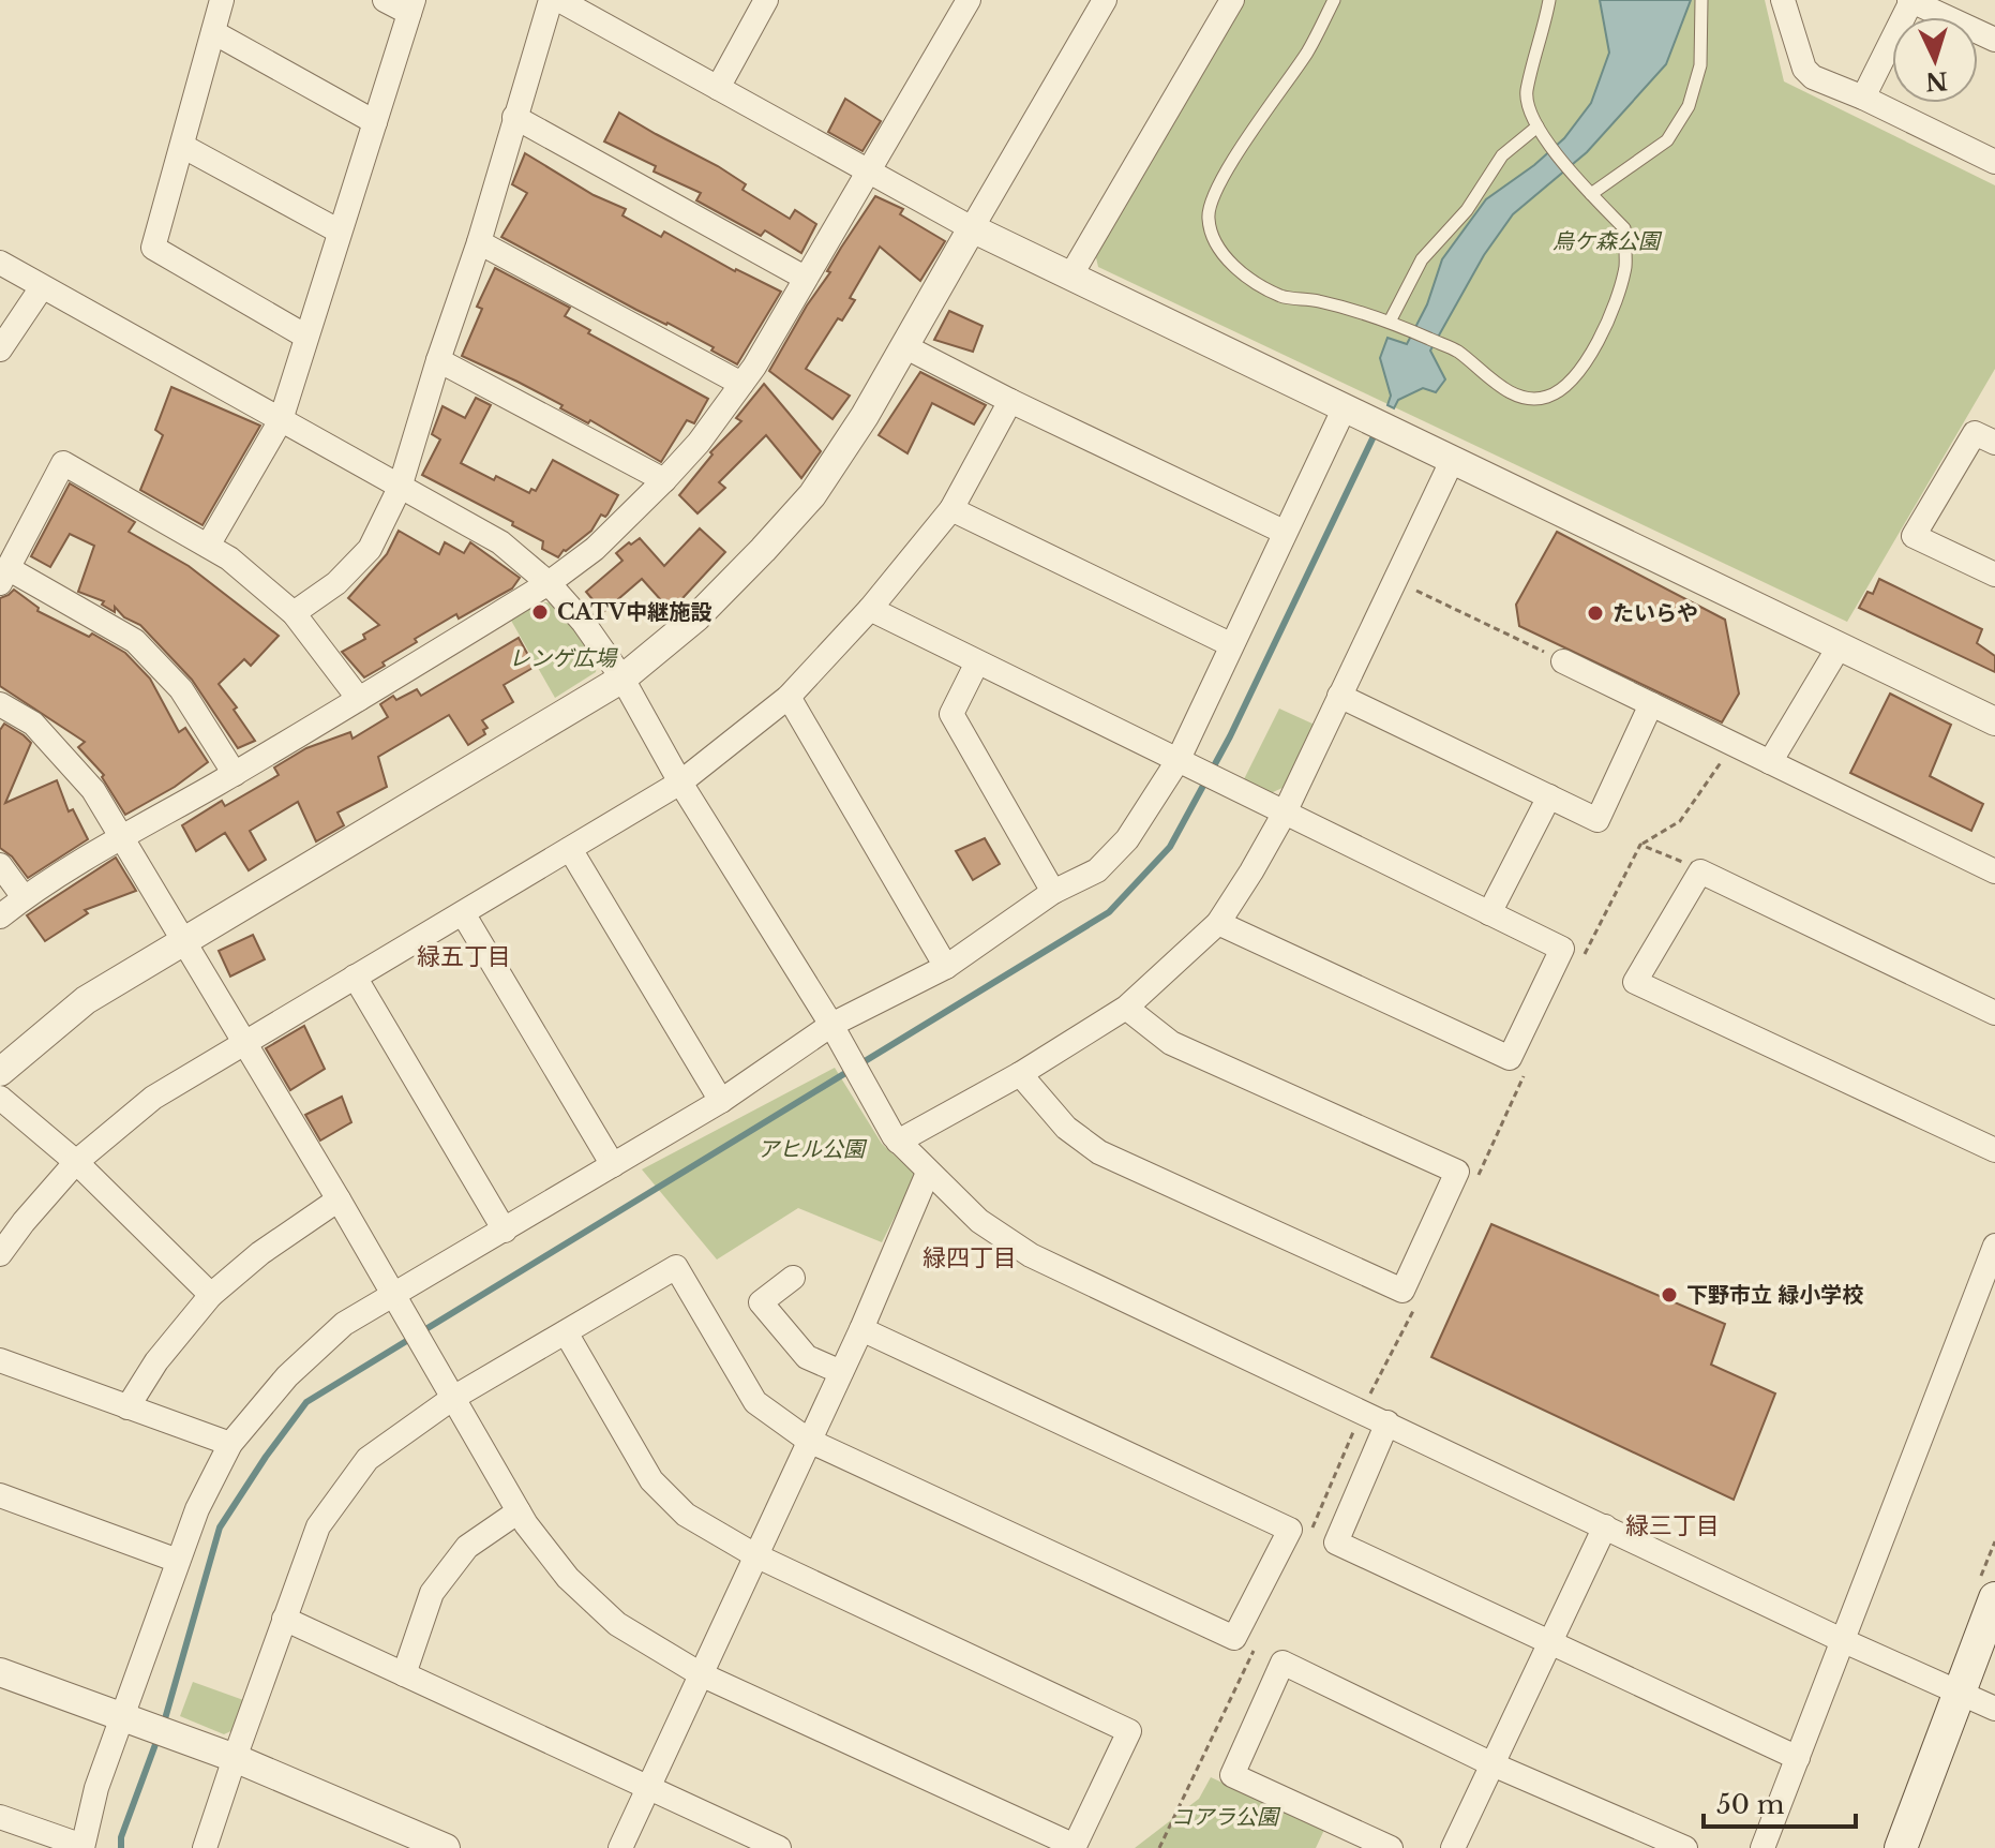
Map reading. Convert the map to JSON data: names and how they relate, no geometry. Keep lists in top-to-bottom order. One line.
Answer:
{"districts":["緑五丁目","緑四丁目","緑三丁目"],"parks":["烏ケ森公園","レンゲ広場","アヒル公園","コアラ公園"],"places":["CATV中継施設","たいらや","下野市立 緑小学校"],"scale_bar":"50 m","north":"bottom"}
